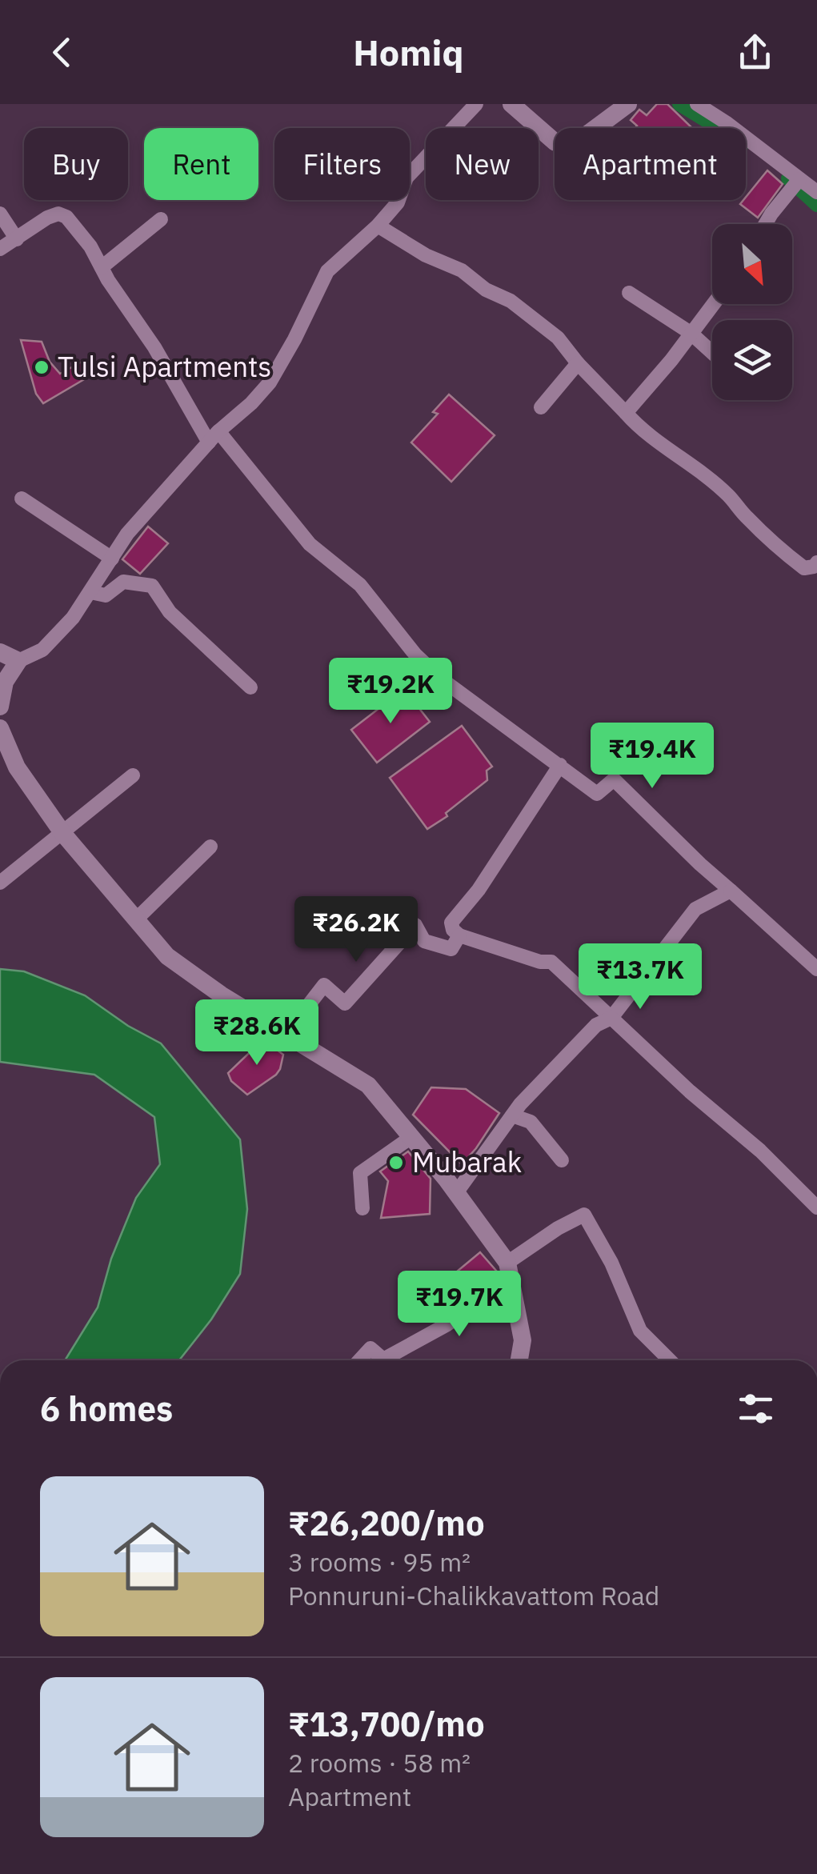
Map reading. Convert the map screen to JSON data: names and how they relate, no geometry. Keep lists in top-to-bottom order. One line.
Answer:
{"places":["Tulsi Apartments","Mubarak"],"north":"bottom right","page":{"header":"Homiq","chip":["Buy","Rent","Filters","New","Apartment"],"price":["₹19.2K","₹19.4K","₹26.2K","₹13.7K","₹28.6K","₹19.7K"],"heading":"6 homes","list":[{"name":"₹26,200/mo","note":"3 rooms · 95 m² · Ponnuruni-Chalikkavattom Road"},{"name":"₹13,700/mo","note":"2 rooms · 58 m² · Apartment"}]}}
